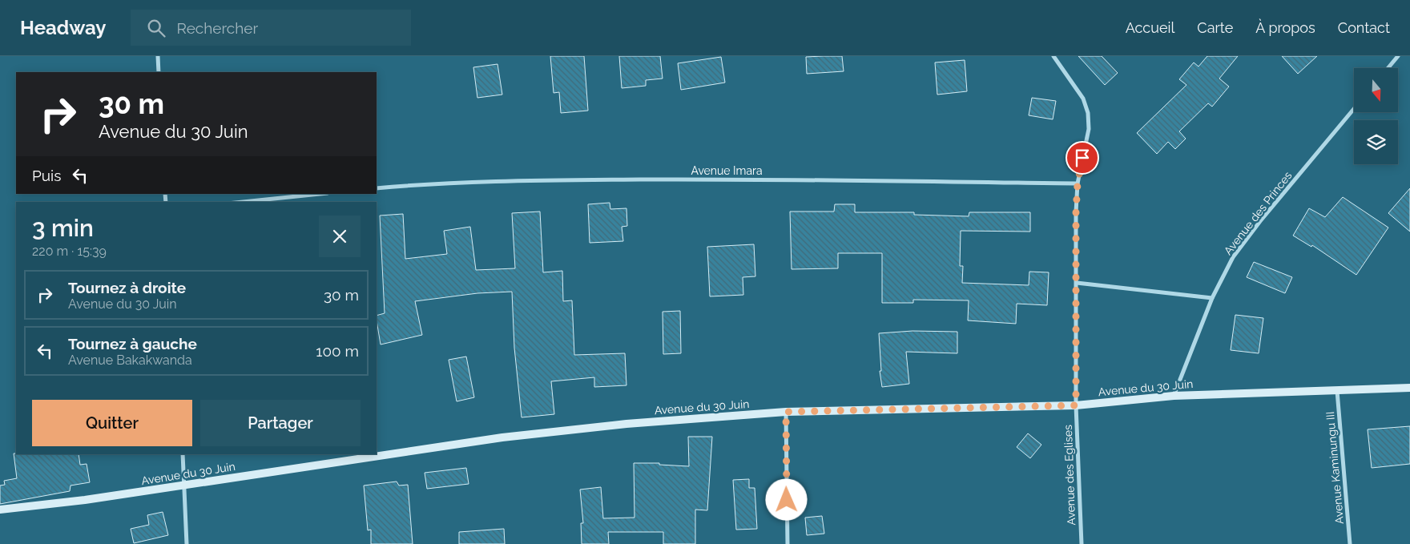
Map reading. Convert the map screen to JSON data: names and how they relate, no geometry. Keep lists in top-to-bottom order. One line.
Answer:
{"streets":{"street":["Avenue Imara","Avenue des Princes","Avenue du 30 Juin","Avenue Kaminungu III","Avenue des Eglises"]},"crossings":[["Avenue Imara","Avenue des Eglises"],["Avenue des Princes","Avenue du 30 Juin"],["Avenue du 30 Juin","Avenue Kaminungu III"],["Avenue du 30 Juin","Avenue des Eglises"]],"north":"bottom","page":{"header":"Headway","search":"Rechercher","nav":["Accueil","Carte","À propos","Contact"],"turn":["30 m","Avenue du 30 Juin"],"then":"Puis","heading":["3 min","220 m · 15:39"],"list":[{"name":"Tournez à droite","note":"Avenue du 30 Juin","value":"30 m"},{"name":"Tournez à gauche","note":"Avenue Bakakwanda","value":"100 m"}],"buttons":["Quitter","Partager"]}}
